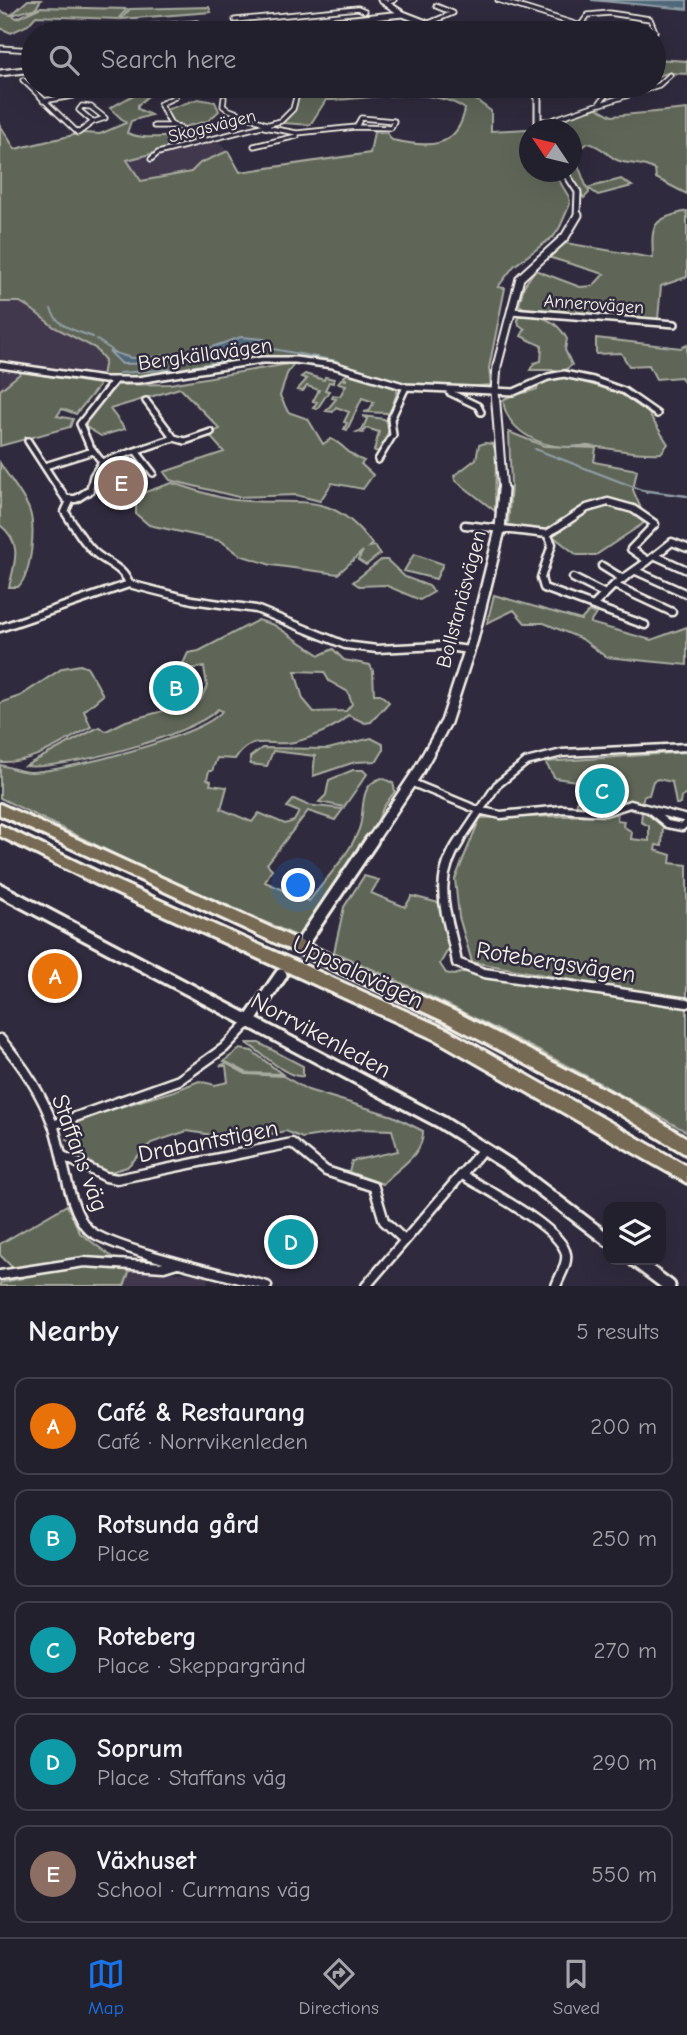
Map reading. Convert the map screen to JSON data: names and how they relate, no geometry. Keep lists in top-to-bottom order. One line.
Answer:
{"streets":{"highway":["Uppsalavägen"],"street":["Skogsvägen","Annerovägen","Bergkällavägen","Bollstanäsvägen","Rotebergsvägen","Norrvikenleden","Drabantstigen","Staffans väg"]},"crossings":[["Annerovägen","Bollstanäsvägen"],["Bergkällavägen","Bollstanäsvägen"],["Drabantstigen","Staffans väg"]],"north":"top left","page":{"search":"Search here","pins":["E","B","C","A","D"],"heading":["Nearby","5 results"],"list":[{"mark":"A","name":"Café & Restaurang","note":"Café · Norrvikenleden","value":"200 m"},{"mark":"B","name":"Rotsunda gård","note":"Place","value":"250 m"},{"mark":"C","name":"Roteberg","note":"Place · Skeppargränd","value":"270 m"},{"mark":"D","name":"Soprum","note":"Place · Staffans väg","value":"290 m"},{"mark":"E","name":"Växhuset","note":"School · Curmans väg","value":"550 m"}],"nav":["Map","Directions","Saved"]}}
